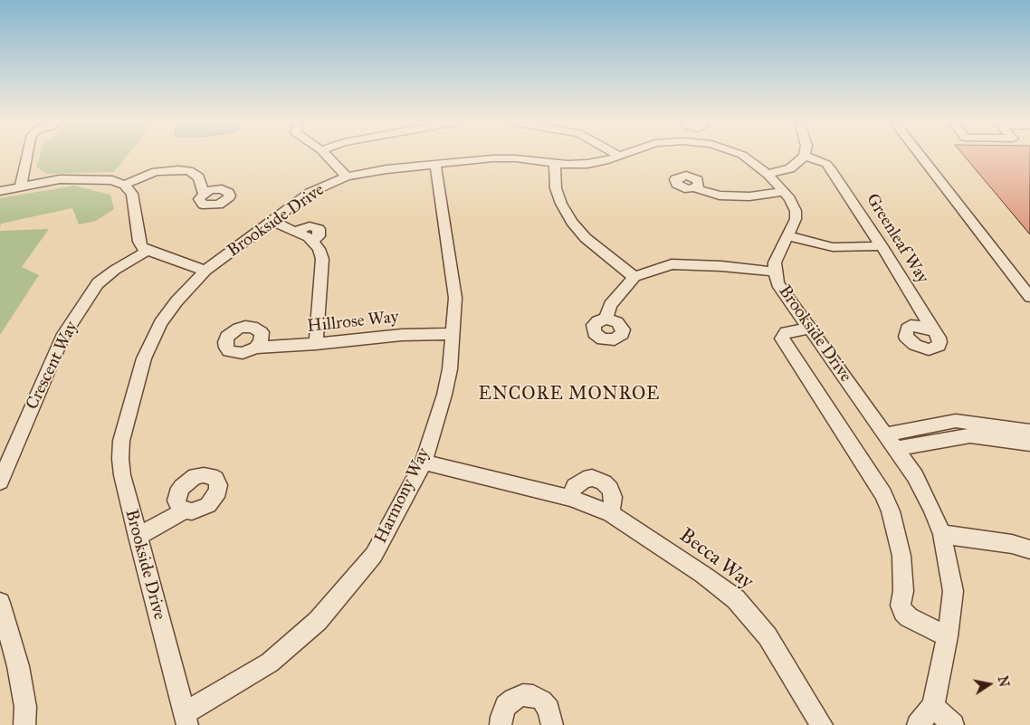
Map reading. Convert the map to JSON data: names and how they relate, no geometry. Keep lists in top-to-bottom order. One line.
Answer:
{"streets":{"street":["Brookside Drive","Greenleaf Way","Hillrose Way","Crescent Way","Harmony Way","Becca Way"]},"crossings":[["Brookside Drive","Harmony Way"],["Hillrose Way","Harmony Way"],["Harmony Way","Becca Way"]],"districts":["ENCORE MONROE"],"north":"right"}
